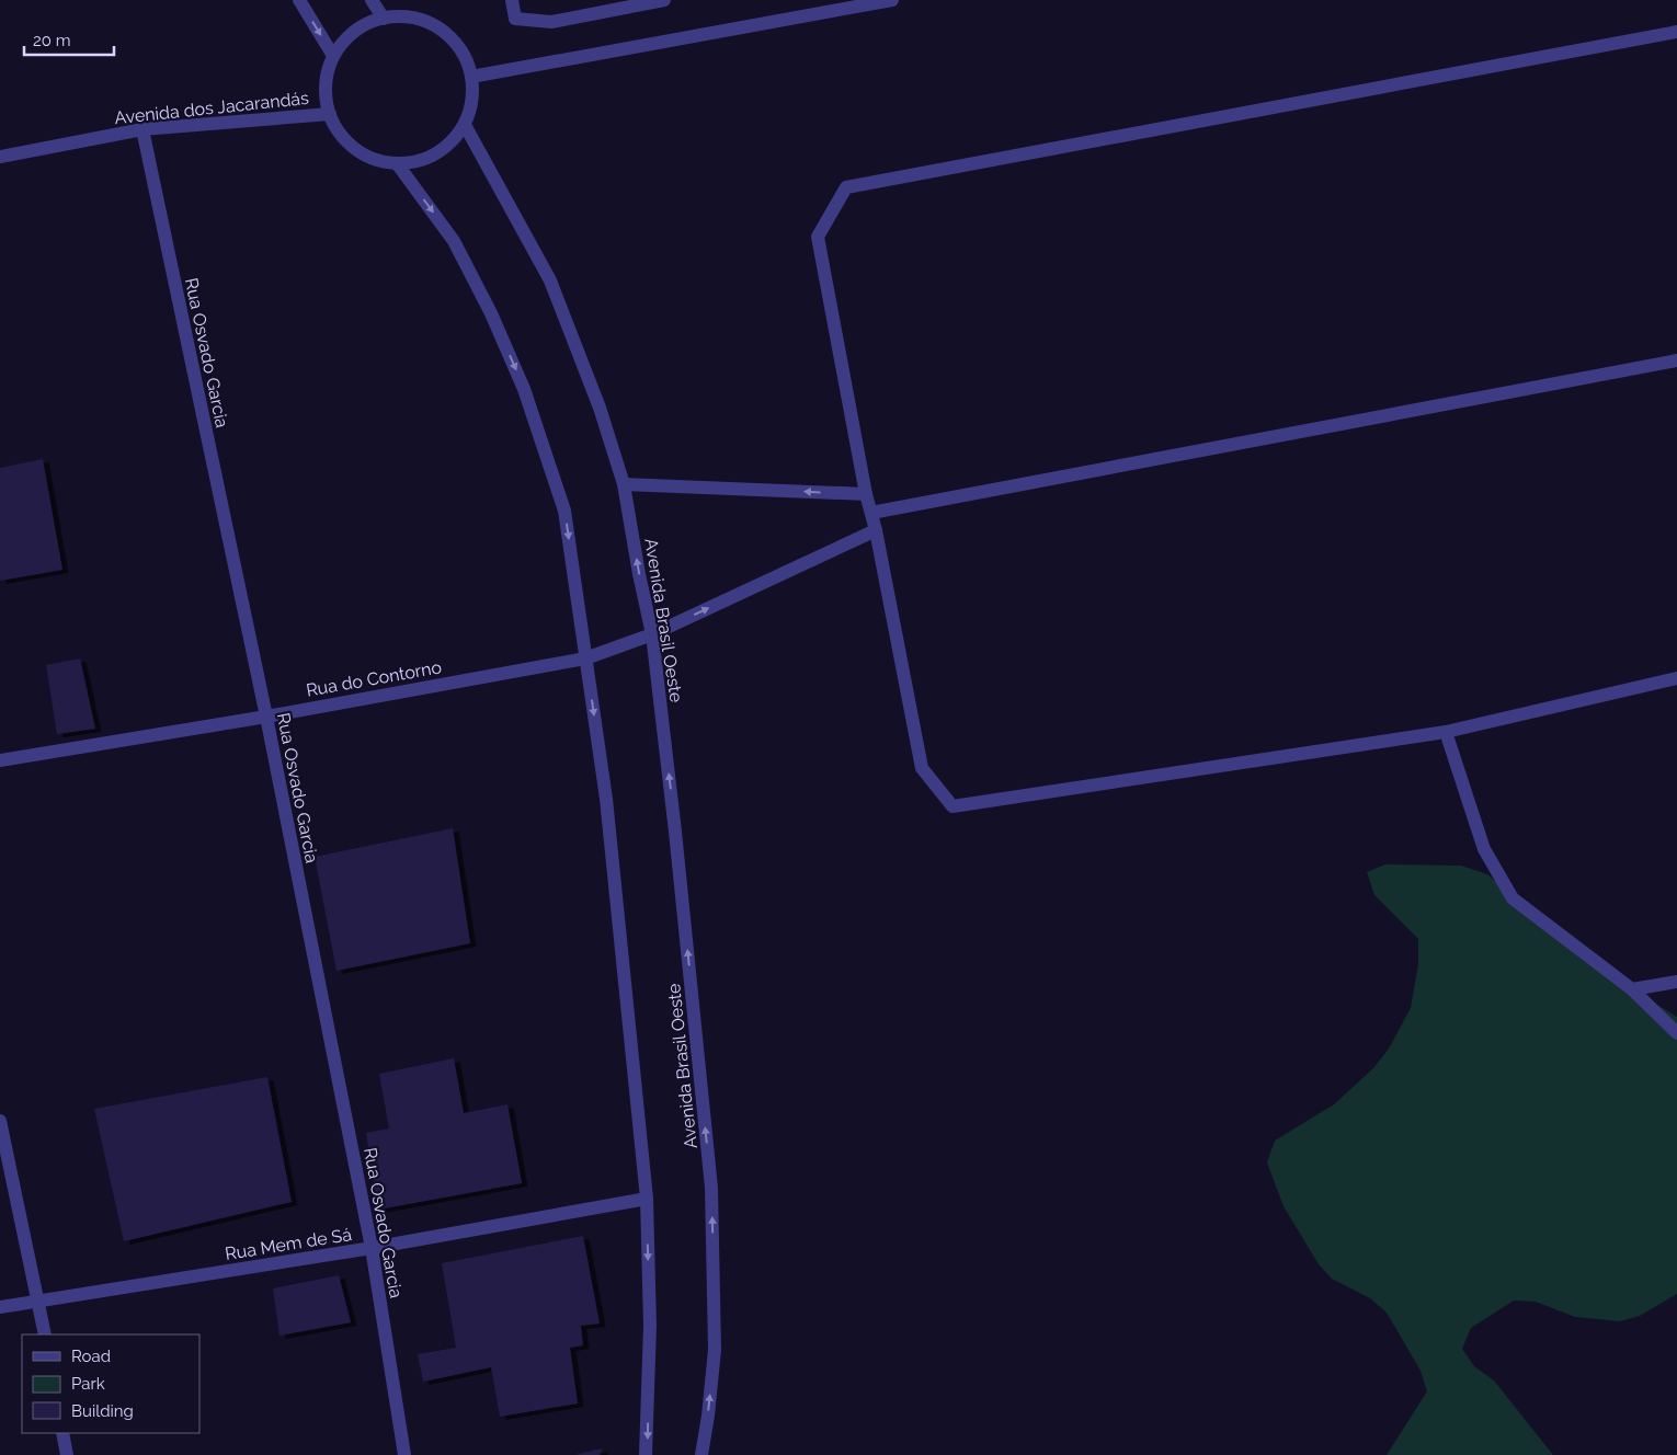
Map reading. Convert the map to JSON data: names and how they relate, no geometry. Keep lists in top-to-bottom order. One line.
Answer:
{"streets":{"street":["Avenida dos Jacarandás","Rua Osvado Garcia","Avenida Brasil Oeste","Rua do Contorno","Rua Mem de Sá"]},"crossings":[["Avenida dos Jacarandás","Rua Osvado Garcia"],["Avenida dos Jacarandás","Avenida Brasil Oeste"],["Rua Osvado Garcia","Rua do Contorno"],["Rua Osvado Garcia","Rua Mem de Sá"],["Avenida Brasil Oeste","Rua do Contorno"]],"legend":["Road","Park","Building"],"scale_bar":"20 m"}
